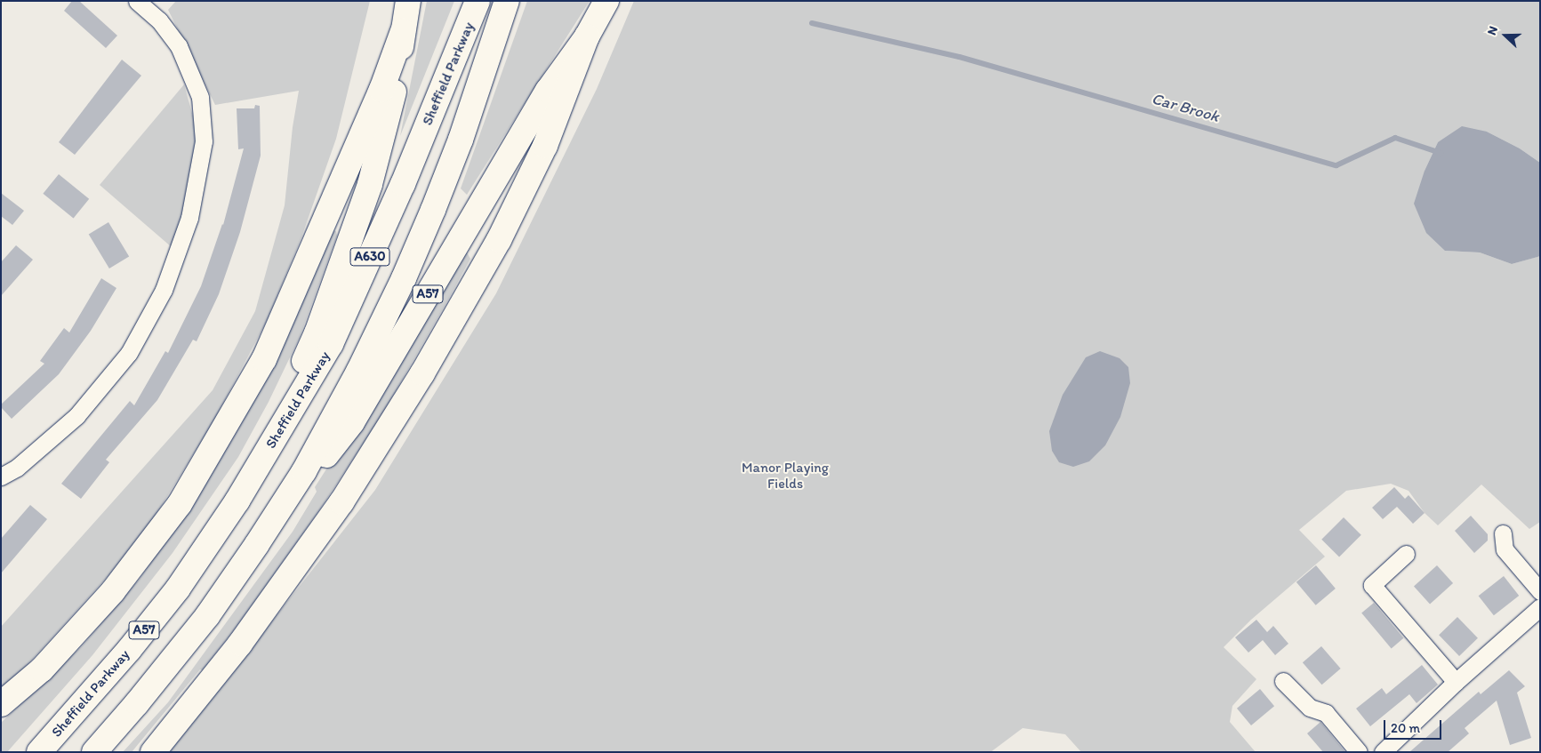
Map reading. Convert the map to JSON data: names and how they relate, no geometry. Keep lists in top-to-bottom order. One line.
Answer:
{"streets":{"highway":["Sheffield Parkway","A630","A57"]},"crossings":[["Sheffield Parkway","A57"]],"water":["Car Brook"],"parks":["Manor Playing Fields"],"scale_bar":"20 m","north":"left"}
